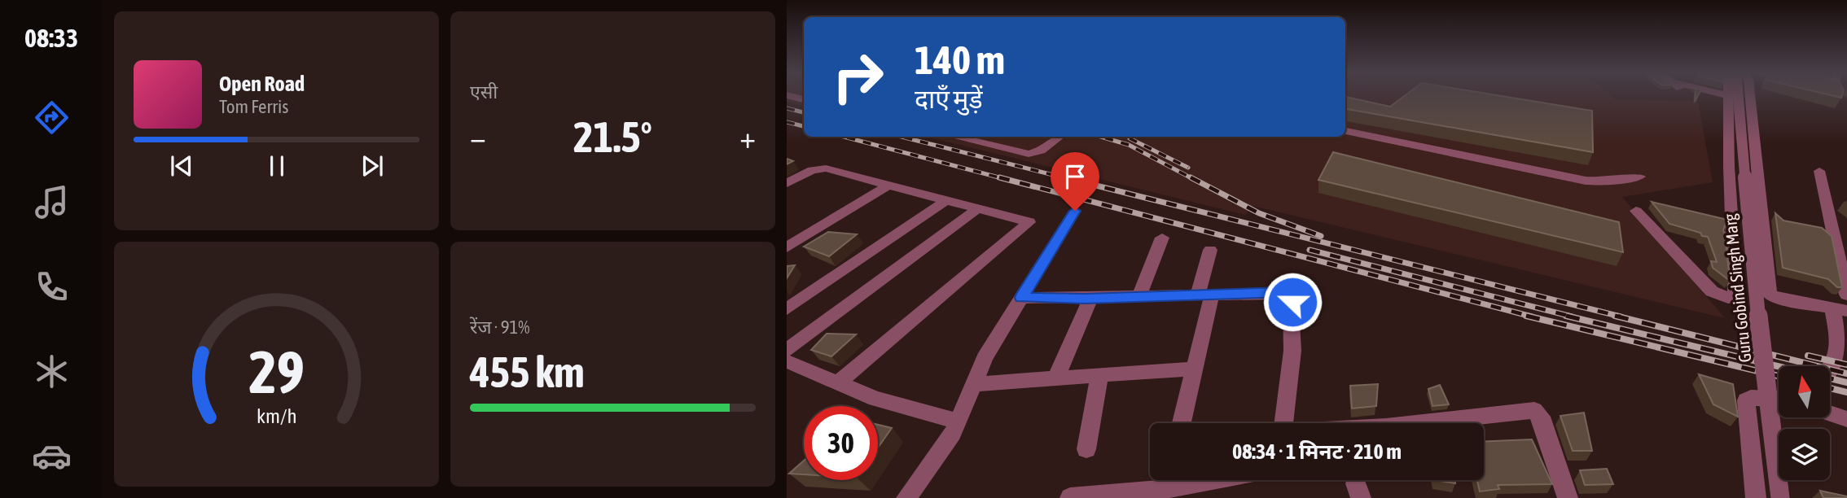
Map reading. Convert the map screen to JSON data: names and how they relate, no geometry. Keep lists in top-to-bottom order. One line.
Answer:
{"streets":{"street":["Guru Gobind Singh Marg"]},"north":"top","page":{"tabs":"08:33","tile":["एसी",["रेंज · 91%","455 km"]],"turn":["140 m","दाएँ मुड़ें"],"song":["Open Road","Tom Ferris"],"heat":["−","21.5°","+"],"limit":"30","trip":"08:34 · 1 मिनट · 210 m","gauge":["29","km/h"]}}
